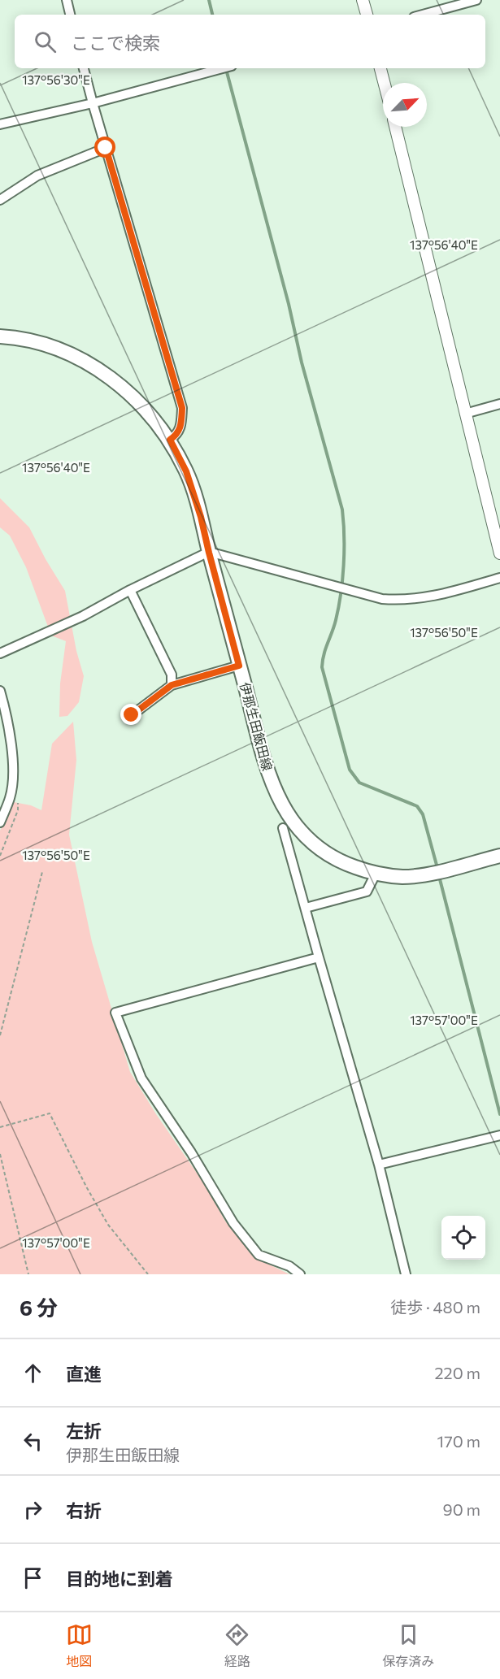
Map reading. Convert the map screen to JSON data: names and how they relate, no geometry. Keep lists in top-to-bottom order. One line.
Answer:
{"streets":{"main road":["伊那生田飯田線"]},"north":"top right","page":{"search":"ここで検索","heading":["6 分","徒歩 · 480 m"],"list":[["直進","220 m"],["左折","伊那生田飯田線","170 m"],["右折","90 m"],"目的地に到着"],"nav":["地図","経路","保存済み"]},"coordinates":["137°56'30\"E","137°56'40\"E","137°56'50\"E","137°57'00\"E"]}
